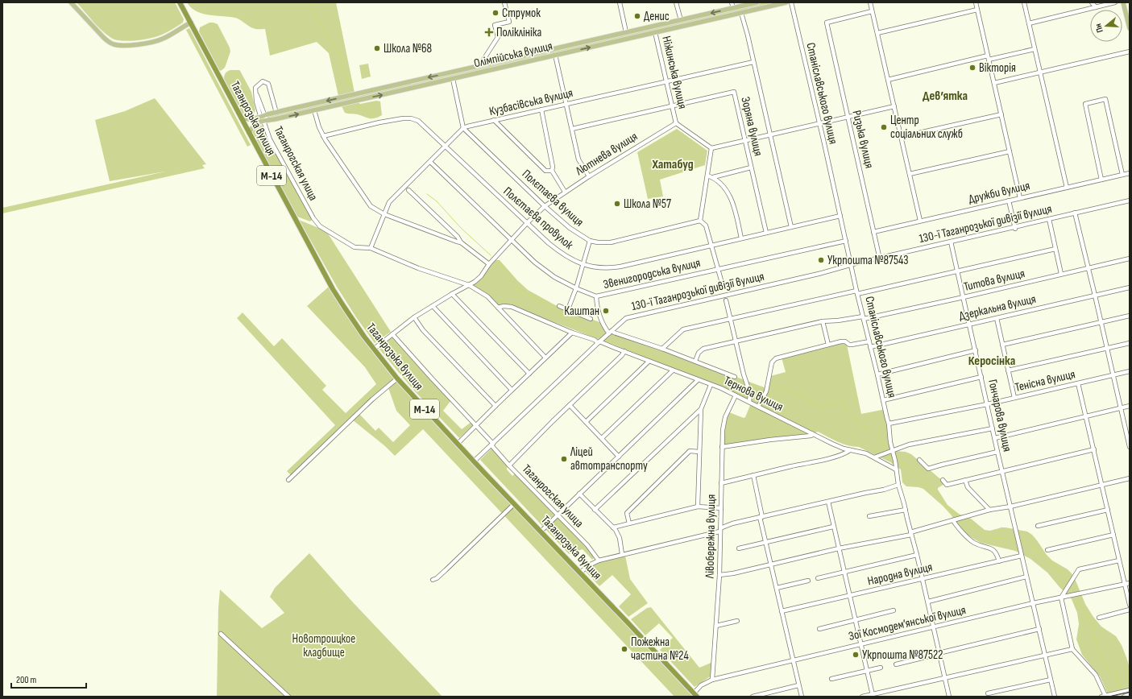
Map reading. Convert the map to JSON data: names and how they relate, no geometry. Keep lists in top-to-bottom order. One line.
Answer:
{"streets":{"highway":["Таганрозька вулиця","М-14"],"main road":["Олімпійська вулиця","Ніжинська вулиця"],"street":["Станіславського вулиця","Кузбасівська вулиця","Зоряна вулиця","Ризька вулиця","Лютнева вулиця","Таганрогская улица","Дружби вулиця","Полєтаєва вулиця","Полєтаєва провулок","130-ї Таганрозької дивізії вулиця","Звенигородська вулиця","Титова вулиця","Дзеркальна вулиця","Тенісна вулиця","Тернова вулиця","Гончарова вулиця","Лівобережна вулиця","Народна вулиця","Зої Космодем’янської вулиця"]},"crossings":[["Олімпійська вулиця","Ніжинська вулиця"],["Олімпійська вулиця","Таганрозька вулиця"],["Олімпійська вулиця","Таганрогская улица"],["Ніжинська вулиця","Кузбасівська вулиця"],["Ніжинська вулиця","Зоряна вулиця"],["Ніжинська вулиця","Лютнева вулиця"],["Станіславського вулиця","Полєтаєва провулок"],["Станіславського вулиця","130-ї Таганрозької дивізії вулиця"],["Станіславського вулиця","Звенигородська вулиця"],["Станіславського вулиця","Титова вулиця"],["Станіславського вулиця","Дзеркальна вулиця"],["Станіславського вулиця","Тенісна вулиця"],["Станіславського вулиця","Тернова вулиця"],["Станіславського вулиця","Народна вулиця"],["Станіславського вулиця","Зої Космодем’янської вулиця"],["Кузбасівська вулиця","Полєтаєва вулиця"],["Таганрозька вулиця","Лютнева вулиця"],["Таганрозька вулиця","130-ї Таганрозької дивізії вулиця"],["Таганрозька вулиця","Зої Космодем’янської вулиця"],["Зоряна вулиця","Полєтаєва провулок"],["Ризька вулиця","Дружби вулиця"],["Ризька вулиця","130-ї Таганрозької дивізії вулиця"],["Лютнева вулиця","Таганрогская улица"],["Лютнева вулиця","Полєтаєва вулиця"],["Лютнева вулиця","Полєтаєва провулок"],["Лютнева вулиця","Звенигородська вулиця"],["Таганрогская улица","130-ї Таганрозької дивізії вулиця"],["130-ї Таганрозької дивізії вулиця","Тернова вулиця"],["130-ї Таганрозької дивізії вулиця","Гончарова вулиця"],["Титова вулиця","Тернова вулиця"],["Титова вулиця","Гончарова вулиця"],["Дзеркальна вулиця","Гончарова вулиця"],["Тенісна вулиця","Гончарова вулиця"],["Тернова вулиця","Лівобережна вулиця"],["Гончарова вулиця","Народна вулиця"],["Гончарова вулиця","Зої Космодем’янської вулиця"],["Лівобережна вулиця","Зої Космодем’янської вулиця"]],"districts":["Дев’ятка","Хатабуд","Керосінка"],"parks":["Новотроицкое кладбище"],"places":{"other":["Струмок","Денис","Школа №68","Вікторія","Центр соціальних служб","Школа №57","Укрпошта №87543","Каштан","Ліцей автотранспорту","Пожежна частина №24","Укрпошта №87522"],"health":["Поліклініка"]},"scale_bar":"200 m","north":"left"}
